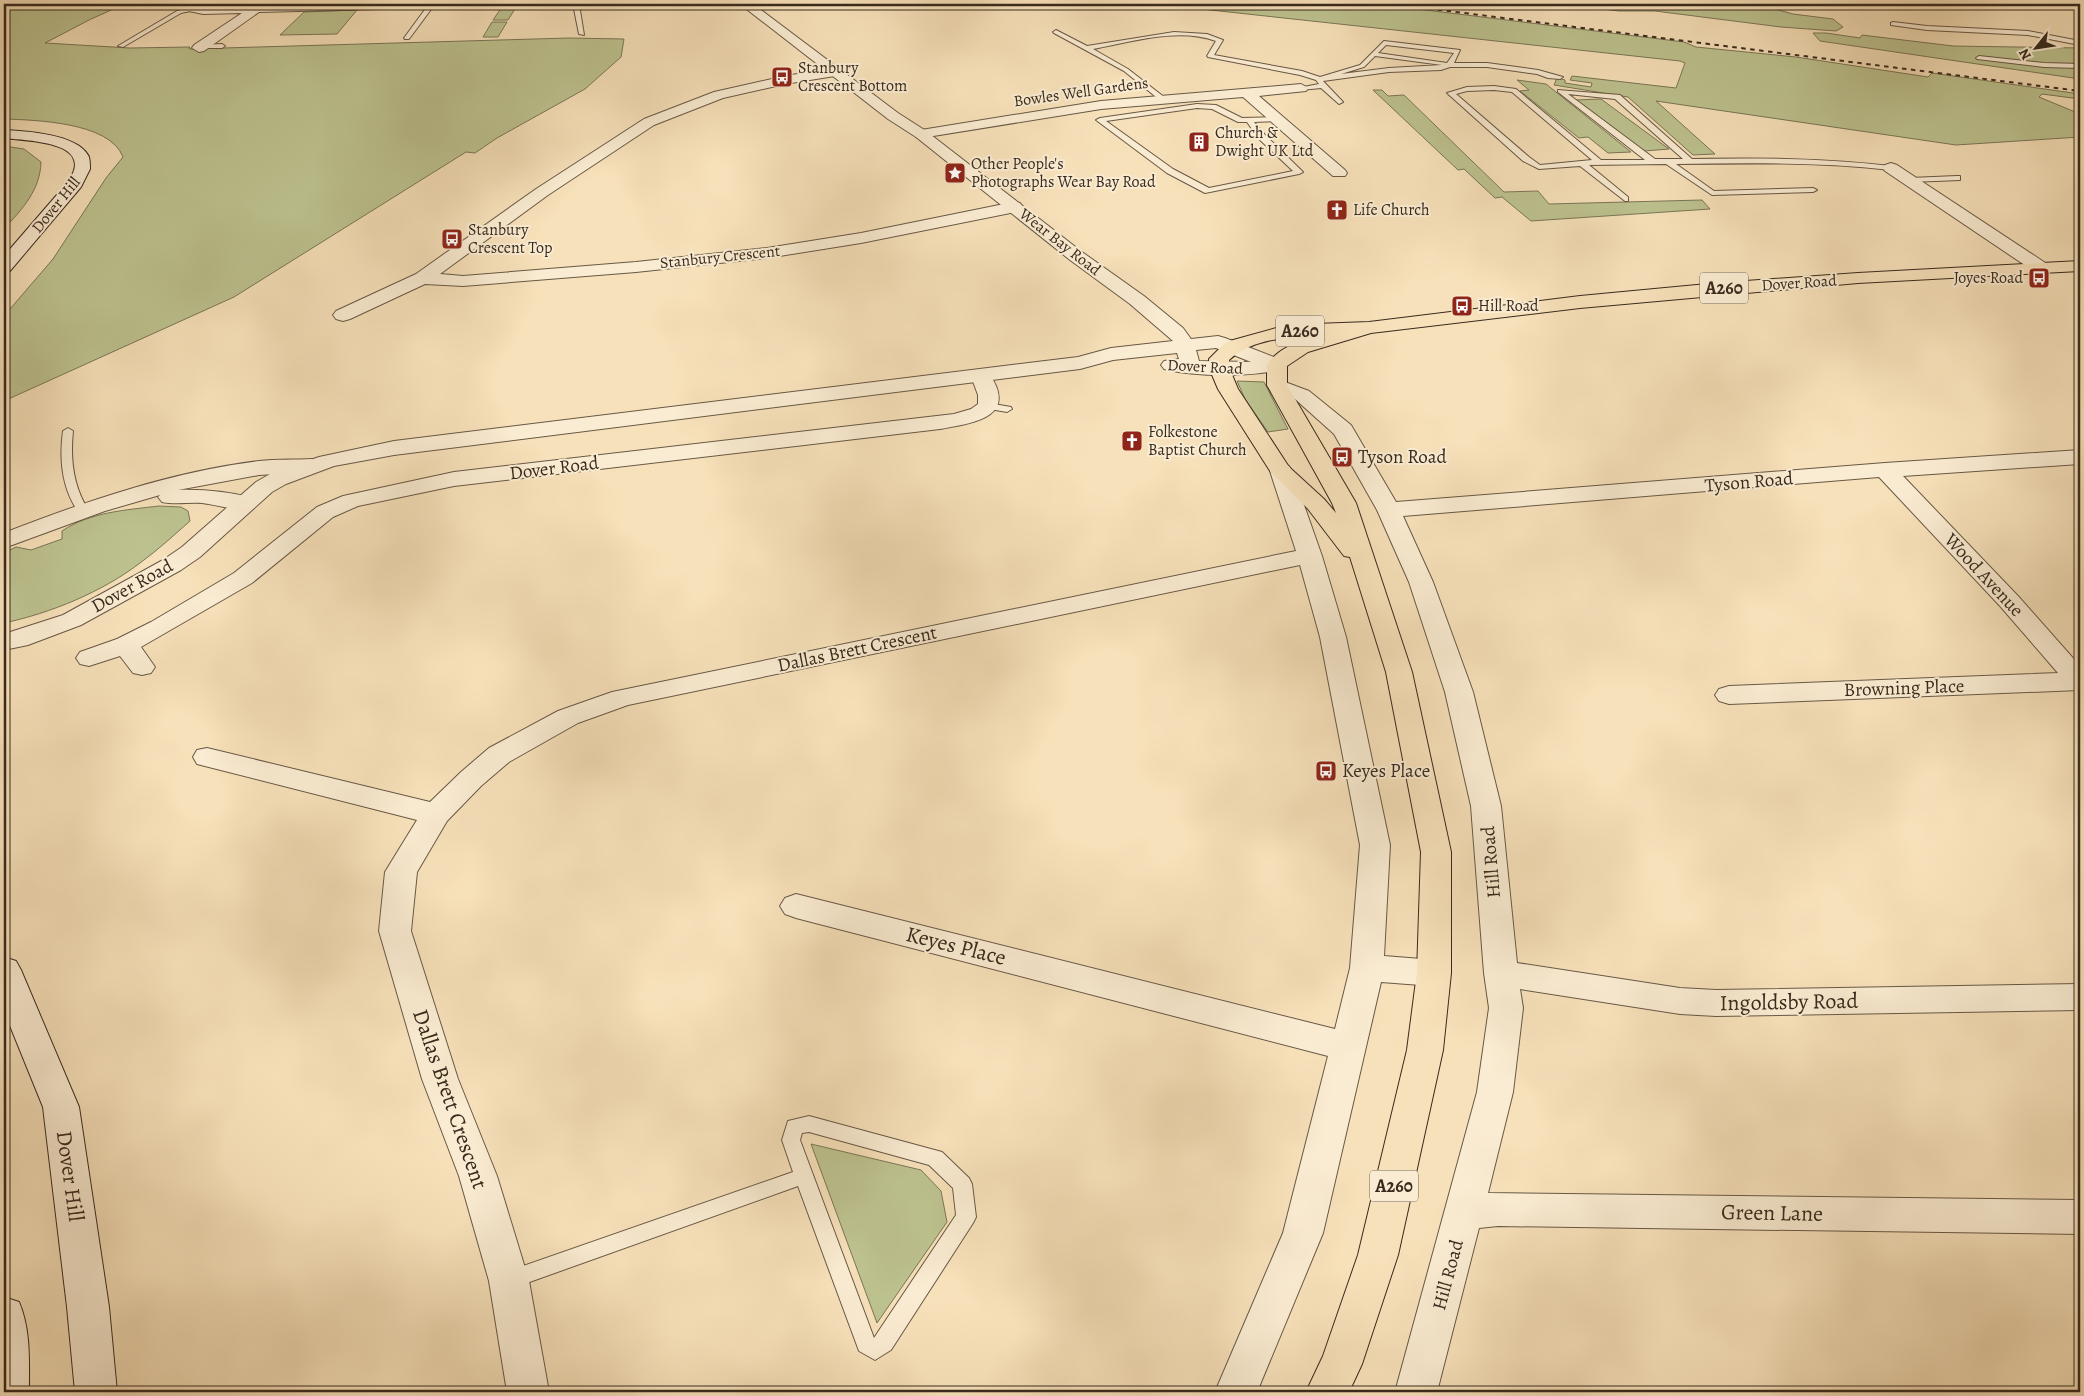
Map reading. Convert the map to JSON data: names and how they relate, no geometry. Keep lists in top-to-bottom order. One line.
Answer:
{"streets":{"main road":["Dover Road","A260"],"street":["Bowles Well Gardens","Dover Hill","Wear Bay Road","Stanbury Crescent","Tyson Road","Wood Avenue","Dallas Brett Crescent","Browning Place","Hill Road","Keyes Place","Ingoldsby Road","Green Lane"]},"crossings":[["Bowles Well Gardens","Wear Bay Road"],["Wear Bay Road","Stanbury Crescent"],["Wear Bay Road","Dover Road"],["Dover Road","A260"],["Dover Road","Hill Road"],["A260","Hill Road"],["Tyson Road","Wood Avenue"],["Tyson Road","Hill Road"],["Wood Avenue","Browning Place"],["Hill Road","Ingoldsby Road"],["Hill Road","Green Lane"]],"places":{"bus stop":["Stanbury Crescent Bottom","Stanbury Crescent Top","Joyes Road","Hill Road","Tyson Road","Keyes Place"],"building":["Church & Dwight UK Ltd"],"place":["Other People's Photographs Wear Bay Road"],"church":["Life Church","Folkestone Baptist Church"]},"north":"bottom left"}
